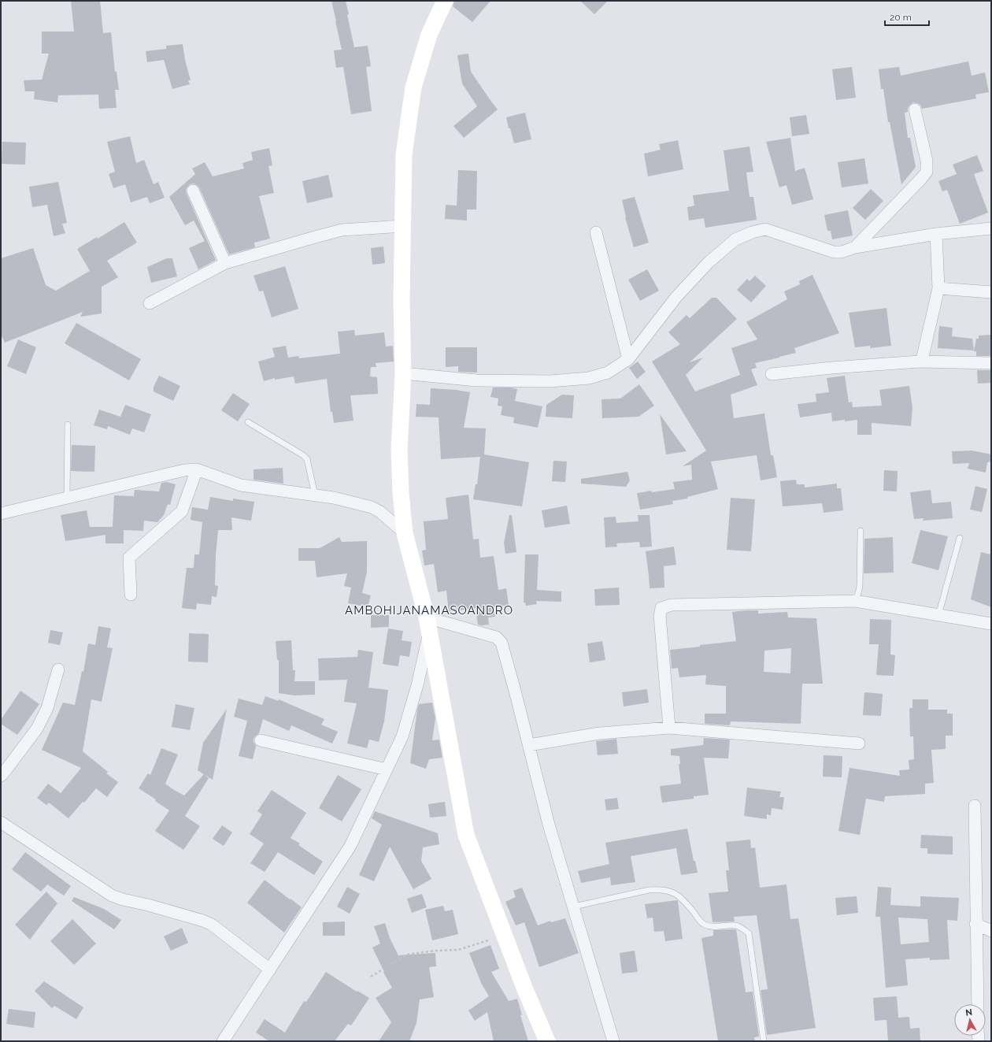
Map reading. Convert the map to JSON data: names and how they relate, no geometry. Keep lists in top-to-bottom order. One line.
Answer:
{"districts":["AMBOHIJANAMASOANDRO"],"scale_bar":"20 m","north":"top"}
